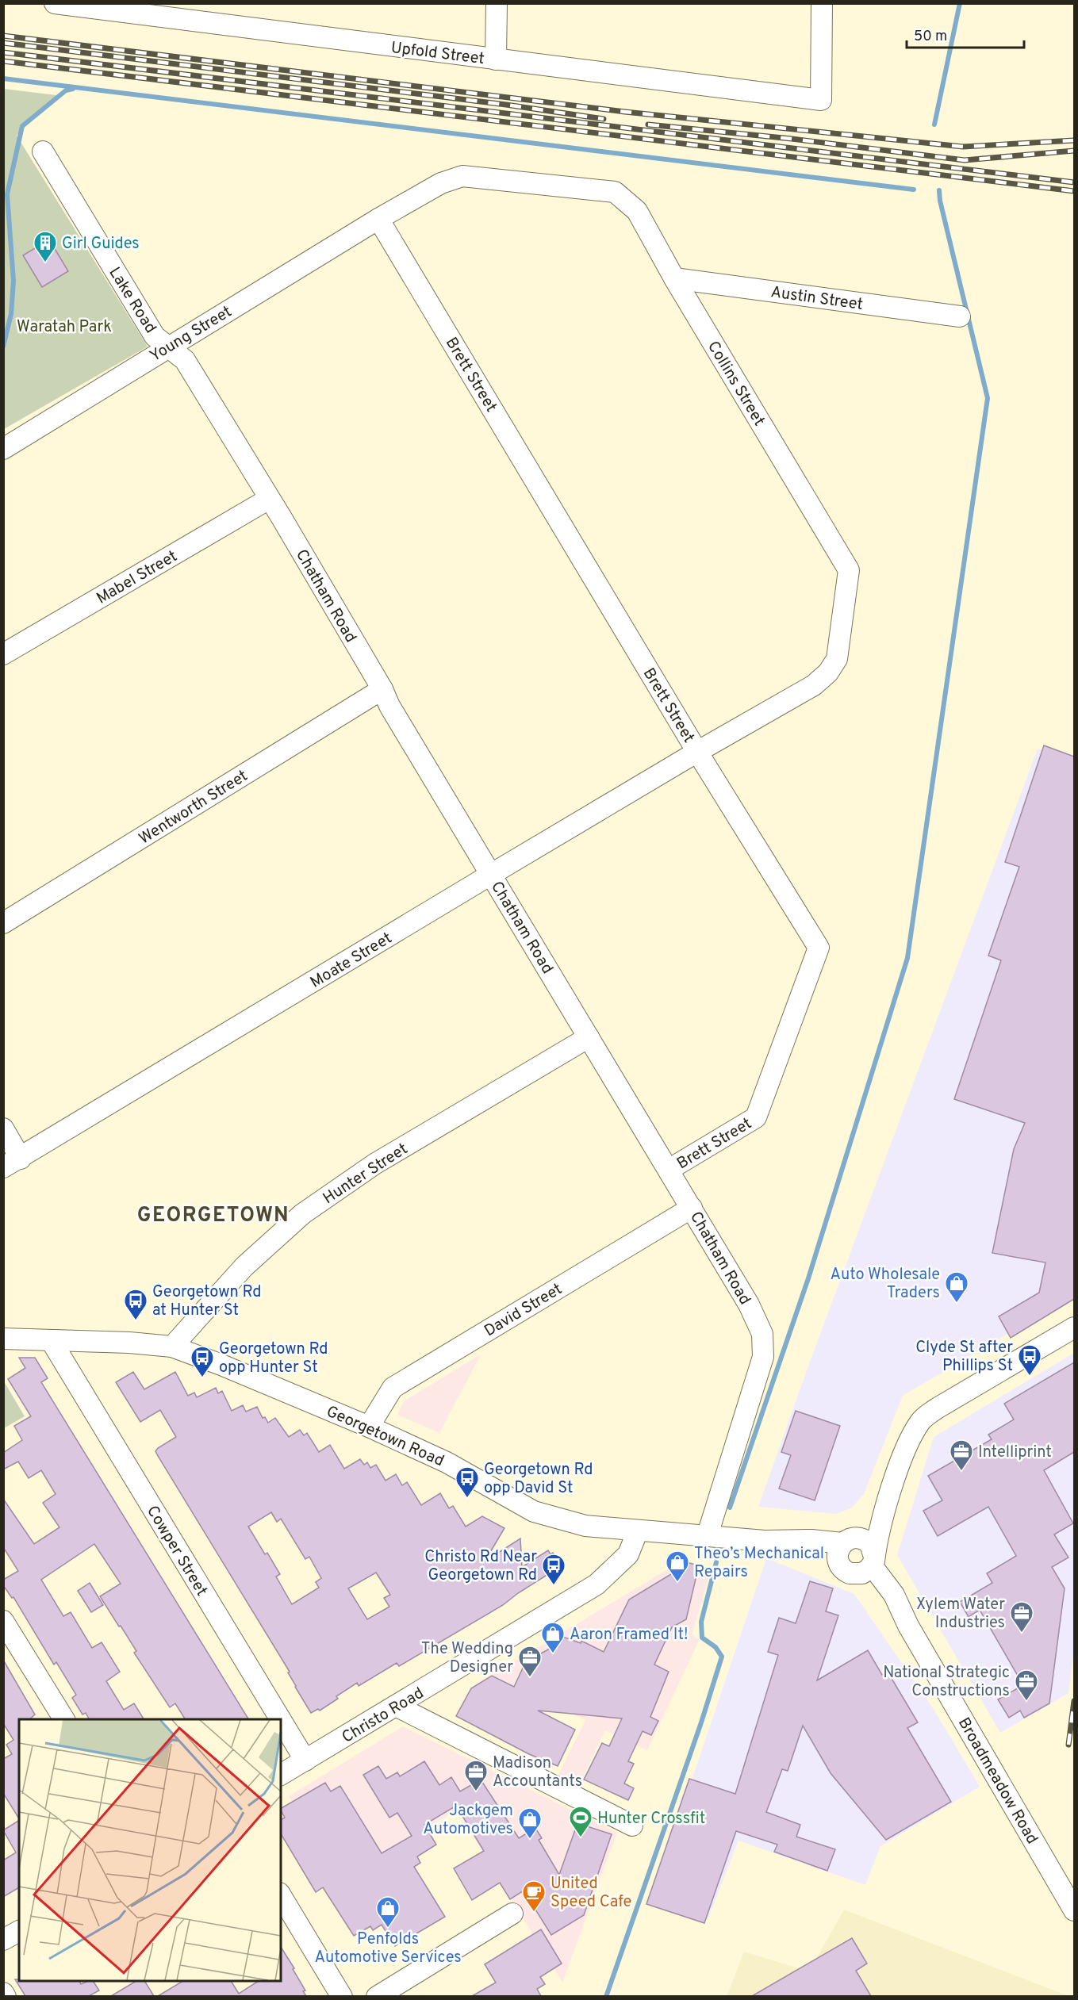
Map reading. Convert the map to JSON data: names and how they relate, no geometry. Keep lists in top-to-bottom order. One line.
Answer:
{"streets":{"street":["Upfold Street","Austin Street","Lake Road","Young Street","Brett Street","Collins Street","Mabel Street","Chatham Road","Wentworth Street","Moate Street","Hunter Street","David Street","Georgetown Road","Cowper Street","Christo Road","Broadmeadow Road"]},"crossings":[["Austin Street","Collins Street"],["Lake Road","Young Street"],["Lake Road","Chatham Road"],["Young Street","Brett Street"],["Young Street","Collins Street"],["Young Street","Chatham Road"],["Brett Street","Collins Street"],["Brett Street","Chatham Road"],["Brett Street","Moate Street"],["Collins Street","Moate Street"],["Mabel Street","Chatham Road"],["Chatham Road","Wentworth Street"],["Chatham Road","Moate Street"],["Chatham Road","Hunter Street"],["Chatham Road","David Street"],["Chatham Road","Georgetown Road"],["Hunter Street","Georgetown Road"],["David Street","Georgetown Road"],["Georgetown Road","Cowper Street"],["Georgetown Road","Christo Road"],["Georgetown Road","Broadmeadow Road"],["Cowper Street","Christo Road"]],"districts":["GEORGETOWN"],"parks":["Waratah Park"],"places":{"building":["Girl Guides"],"shop":["Auto Wholesale Traders","Theo’s Mechanical Repairs","Aaron Framed It!","Jackgem Automotives","Penfolds Automotive Services"],"bus stop":["Georgetown Rd at Hunter St","Clyde St after Phillips St","Georgetown Rd opp Hunter St","Georgetown Rd opp David St","Christo Rd Near Georgetown Rd"],"office":["Intelliprint","Xylem Water Industries","The Wedding Designer","National Strategic Constructions","Madison Accountants"],"sports":["Hunter Crossfit"],"cafe":["United Speed Cafe"]},"scale_bar":"50 m"}
